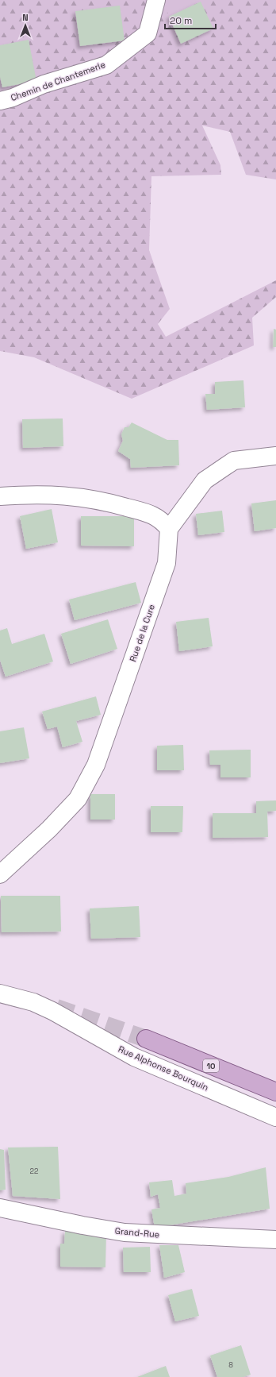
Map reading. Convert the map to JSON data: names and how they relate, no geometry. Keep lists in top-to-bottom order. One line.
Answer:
{"streets":{"main road":["10"],"street":["Chemin de Chantemerle","Rue de la Cure","Rue Alphonse Bourquin","Grand-Rue"]},"house_numbers":["22","8"],"scale_bar":"20 m","north":"top"}
